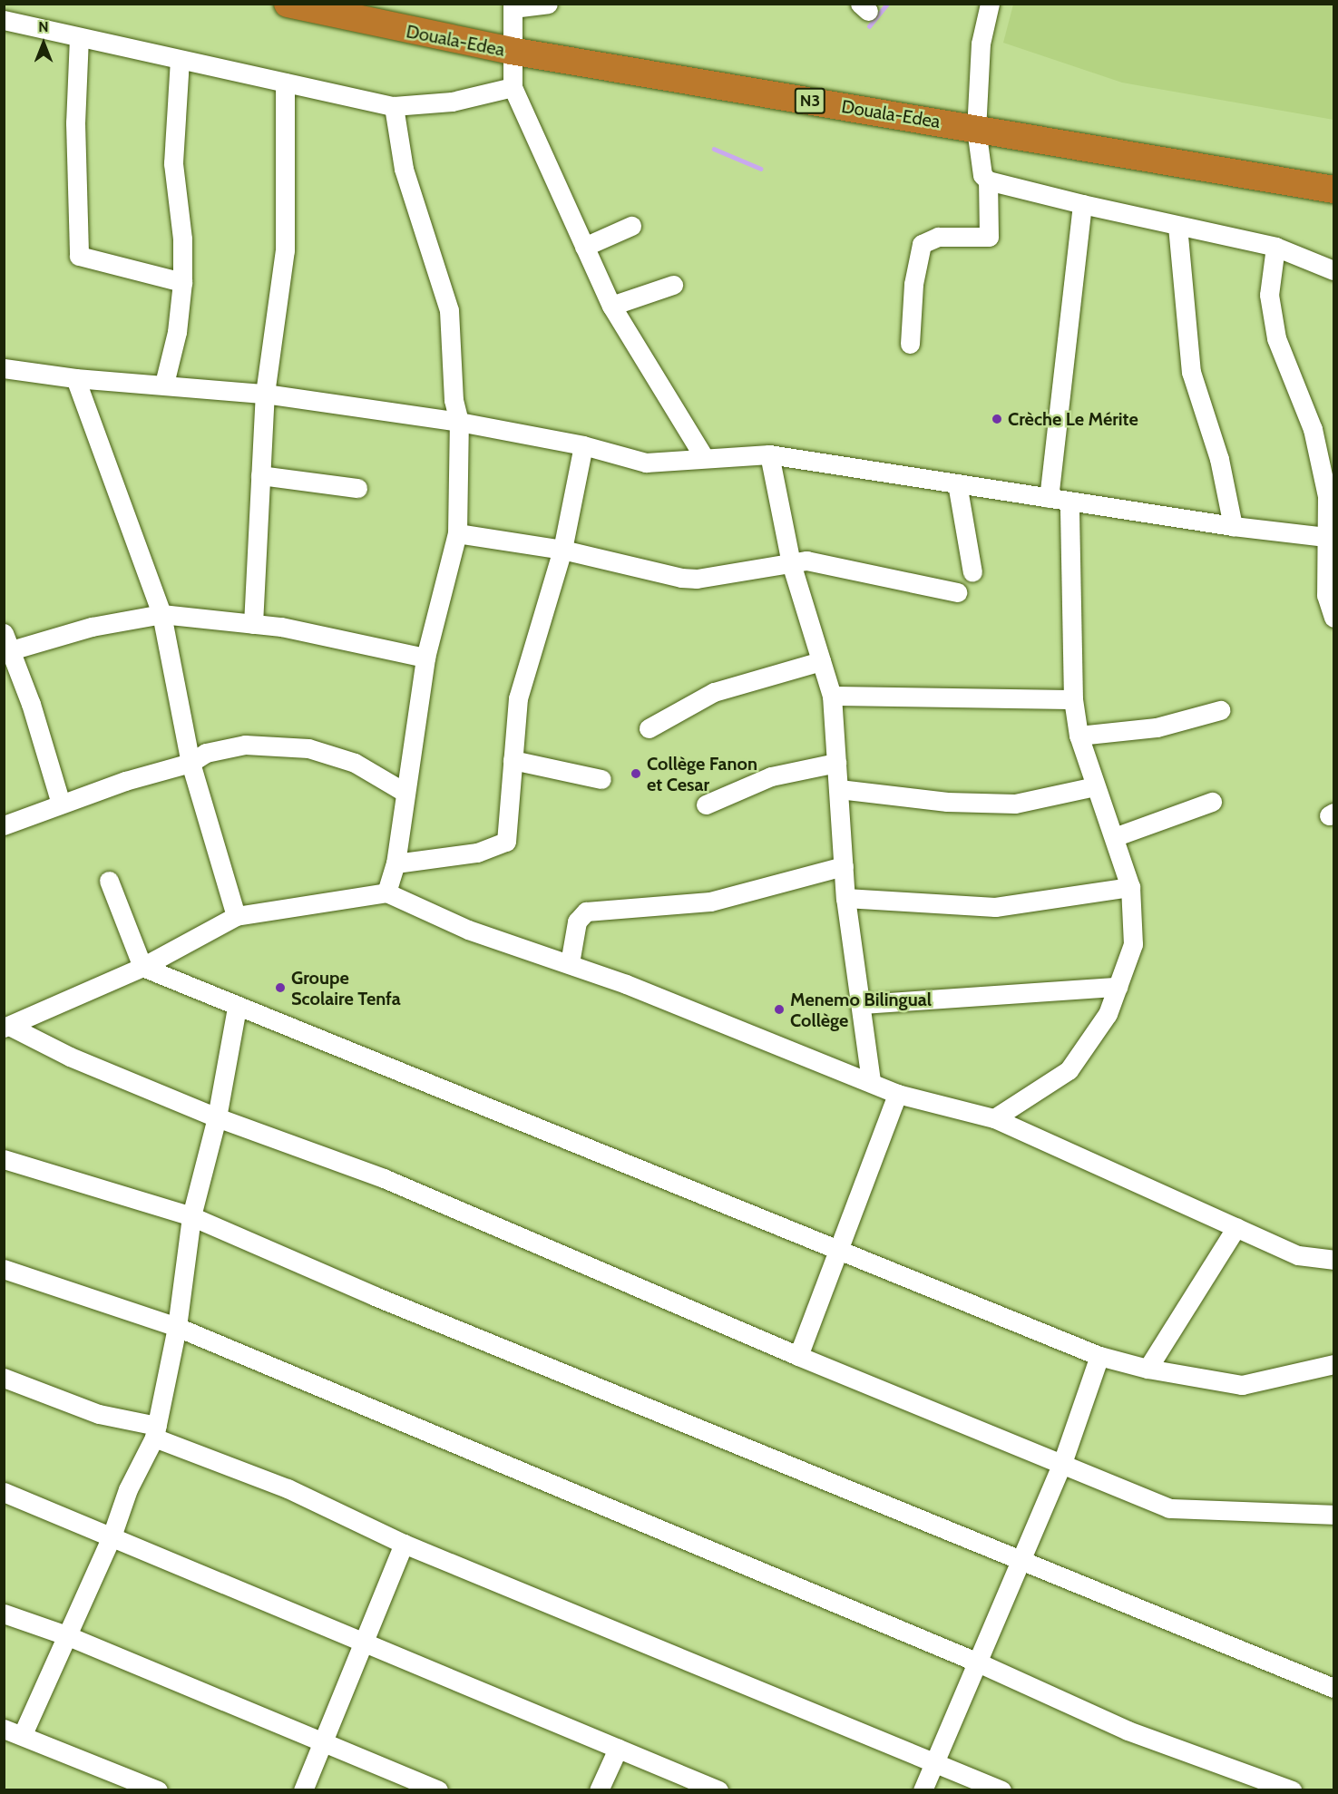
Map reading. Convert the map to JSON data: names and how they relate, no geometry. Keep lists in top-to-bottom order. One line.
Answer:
{"streets":{"highway":["Douala-Edea","N3"]},"places":["Crèche Le Mérite","Collège Fanon et Cesar","Groupe Scolaire Tenfa","Menemo Bilingual Collège"],"north":"top"}
